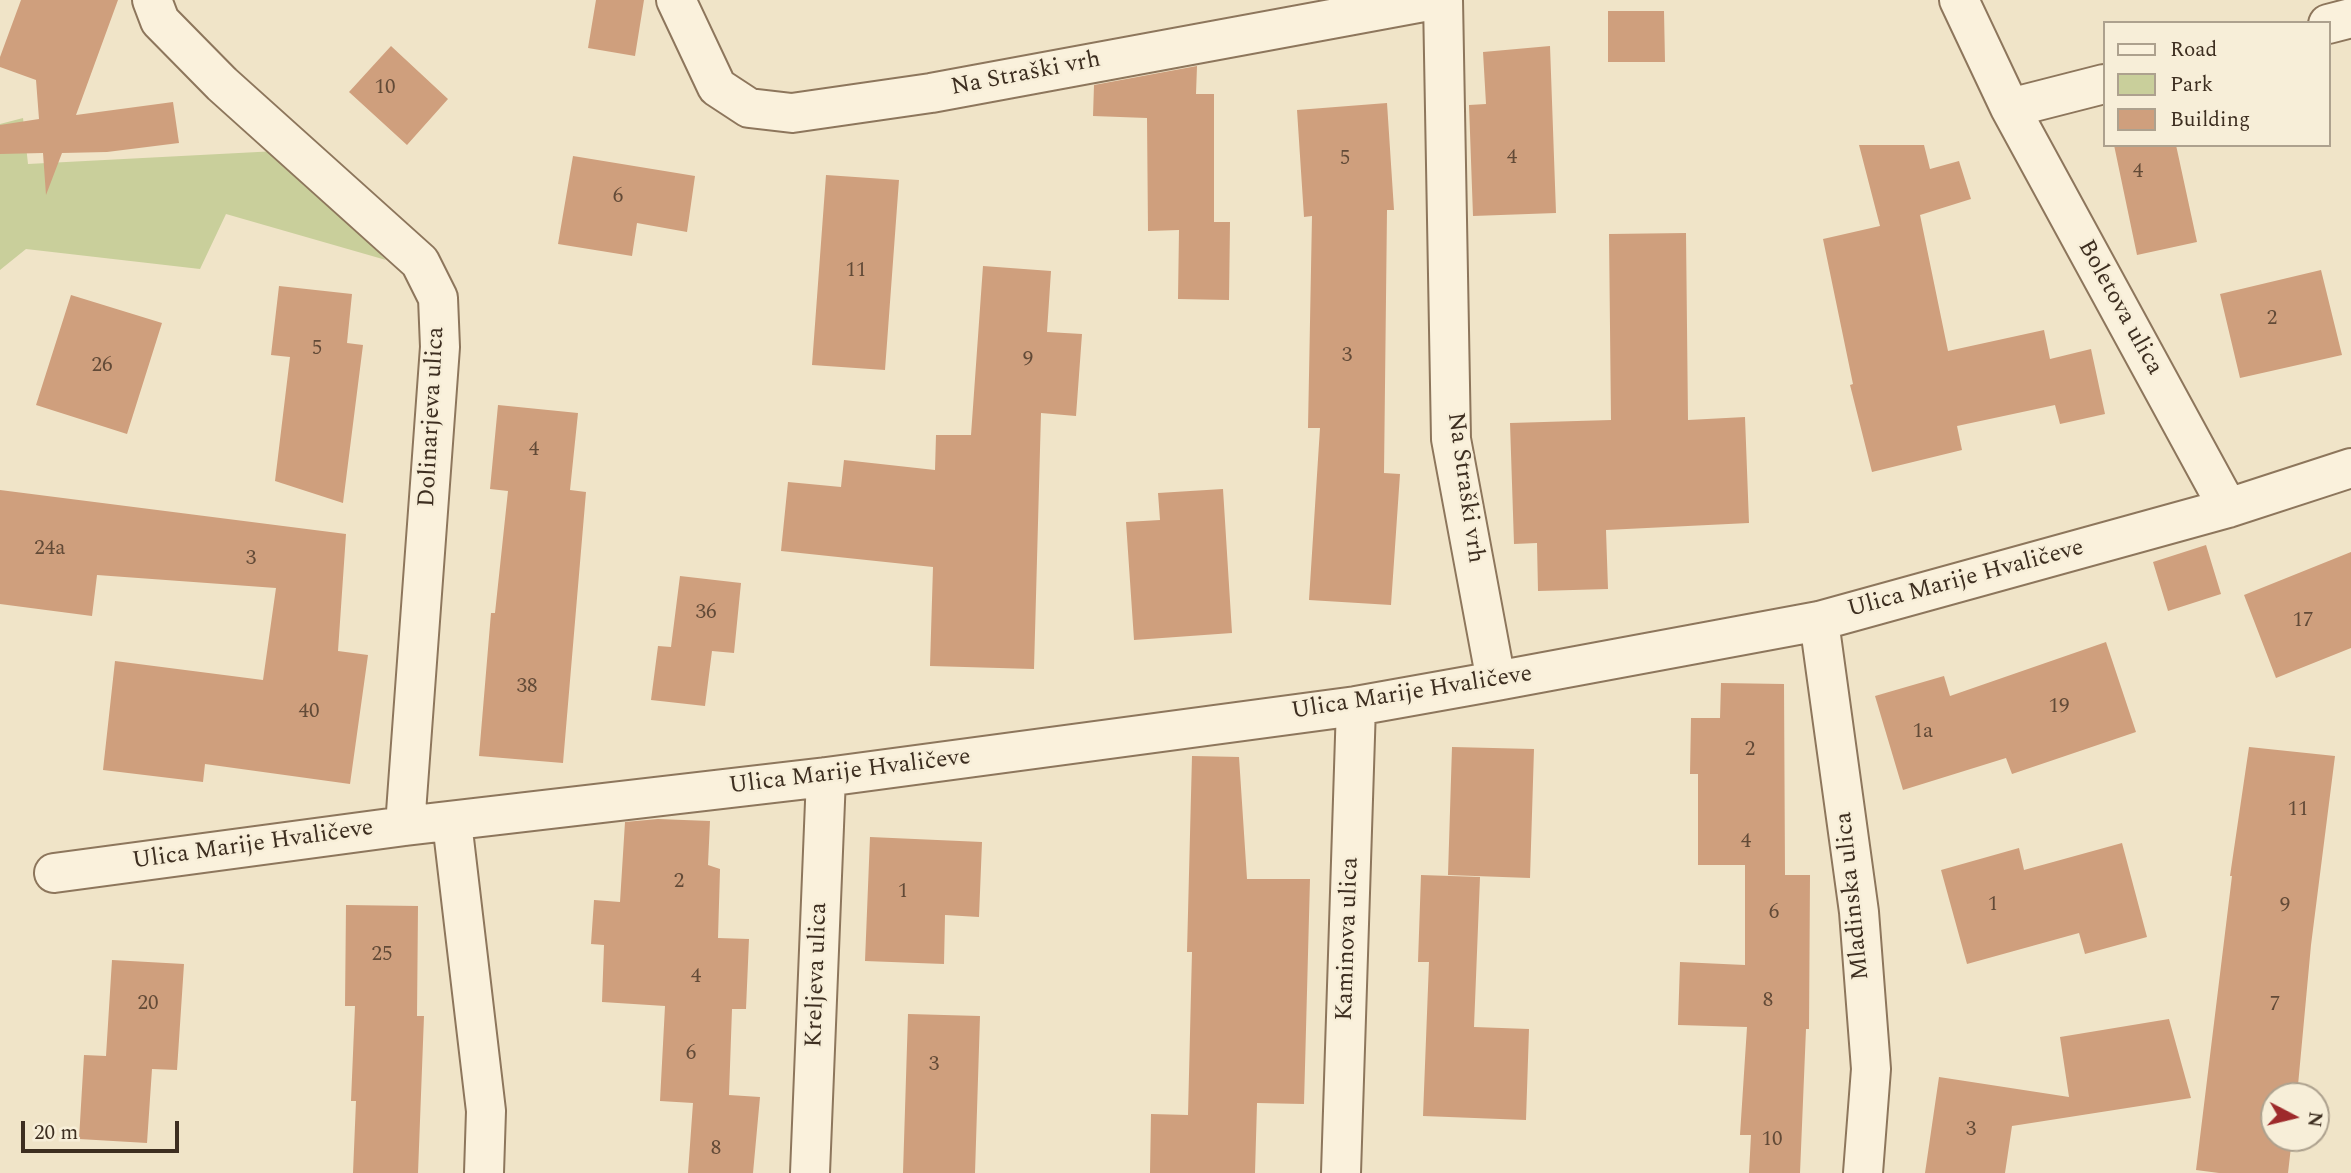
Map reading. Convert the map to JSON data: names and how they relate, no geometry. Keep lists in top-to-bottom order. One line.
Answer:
{"streets":{"street":["Na Straški vrh","Boletova ulica","Dolinarjeva ulica","Ulica Marije Hvaličeve","Mladinska ulica","Kaminova ulica","Kreljeva ulica"]},"crossings":[["Na Straški vrh","Ulica Marije Hvaličeve"],["Boletova ulica","Ulica Marije Hvaličeve"],["Dolinarjeva ulica","Ulica Marije Hvaličeve"],["Ulica Marije Hvaličeve","Mladinska ulica"],["Ulica Marije Hvaličeve","Kaminova ulica"],["Ulica Marije Hvaličeve","Kreljeva ulica"]],"house_numbers":["10","4","5","4","6","11","2","5","3","9","26","4","24a","3","36","17","38","19","40","1a","2","11","4","2","1","1","9","6","25","4","8","20","7","6","3","3","10","8"],"legend":["Road","Park","Building"],"scale_bar":"20 m","north":"right"}
